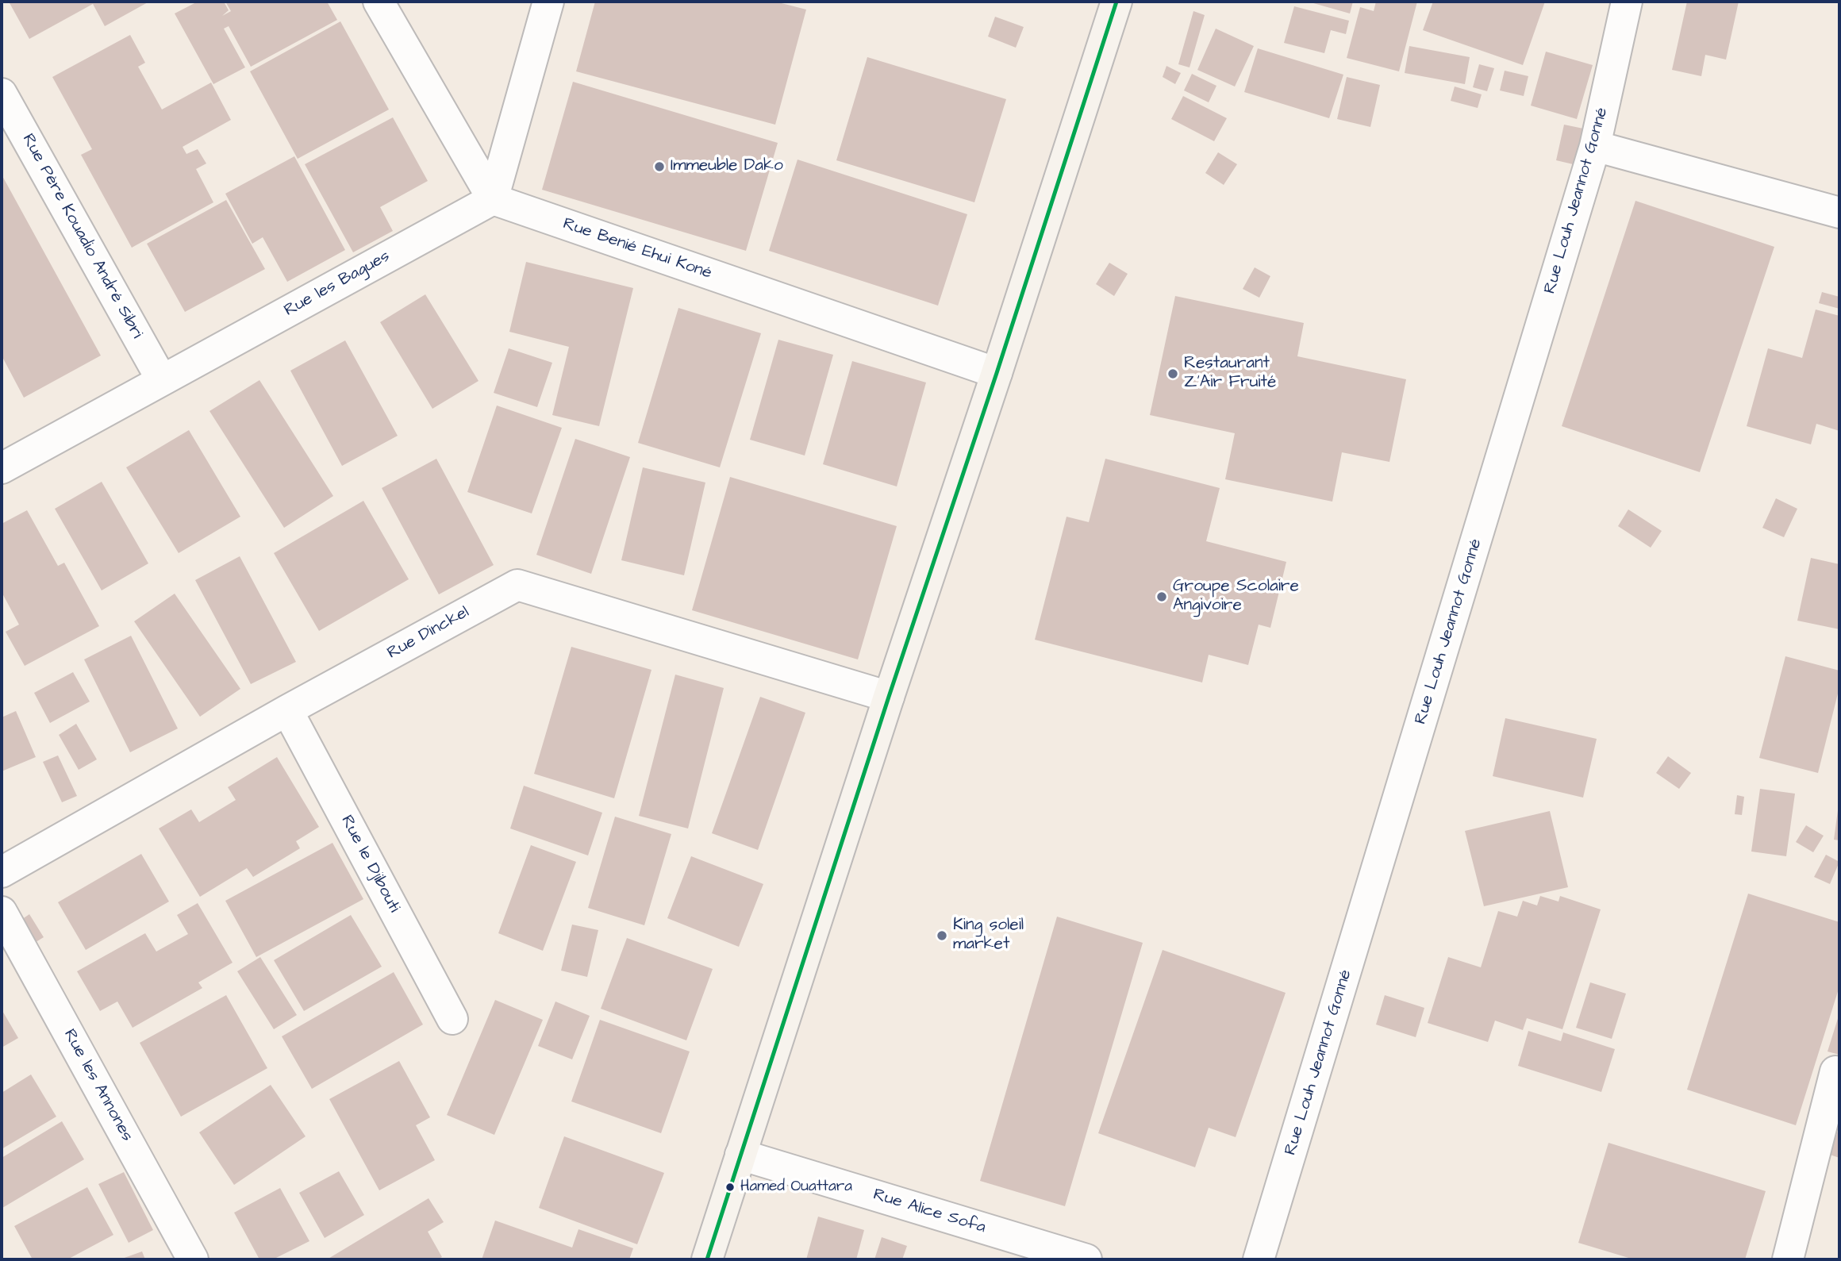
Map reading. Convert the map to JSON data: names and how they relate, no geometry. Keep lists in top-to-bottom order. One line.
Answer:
{"streets":{"street":["Rue Louh Jeannot Gonné","Rue Père Kouadio André Sibri","Rue Benié Ehui Koné","Rue les Bagues","Rue Dinckel","Rue le Djibouti","Rue les Annones","Rue Alice Sofa"]},"crossings":[["Rue Père Kouadio André Sibri","Rue les Bagues"],["Rue Benié Ehui Koné","Rue les Bagues"],["Rue Dinckel","Rue le Djibouti"]],"places":["Immeuble Dako","Restaurant Z'Air Fruité","Groupe Scolaire Angivoire","King soleil market","Hamed Ouattara"]}
